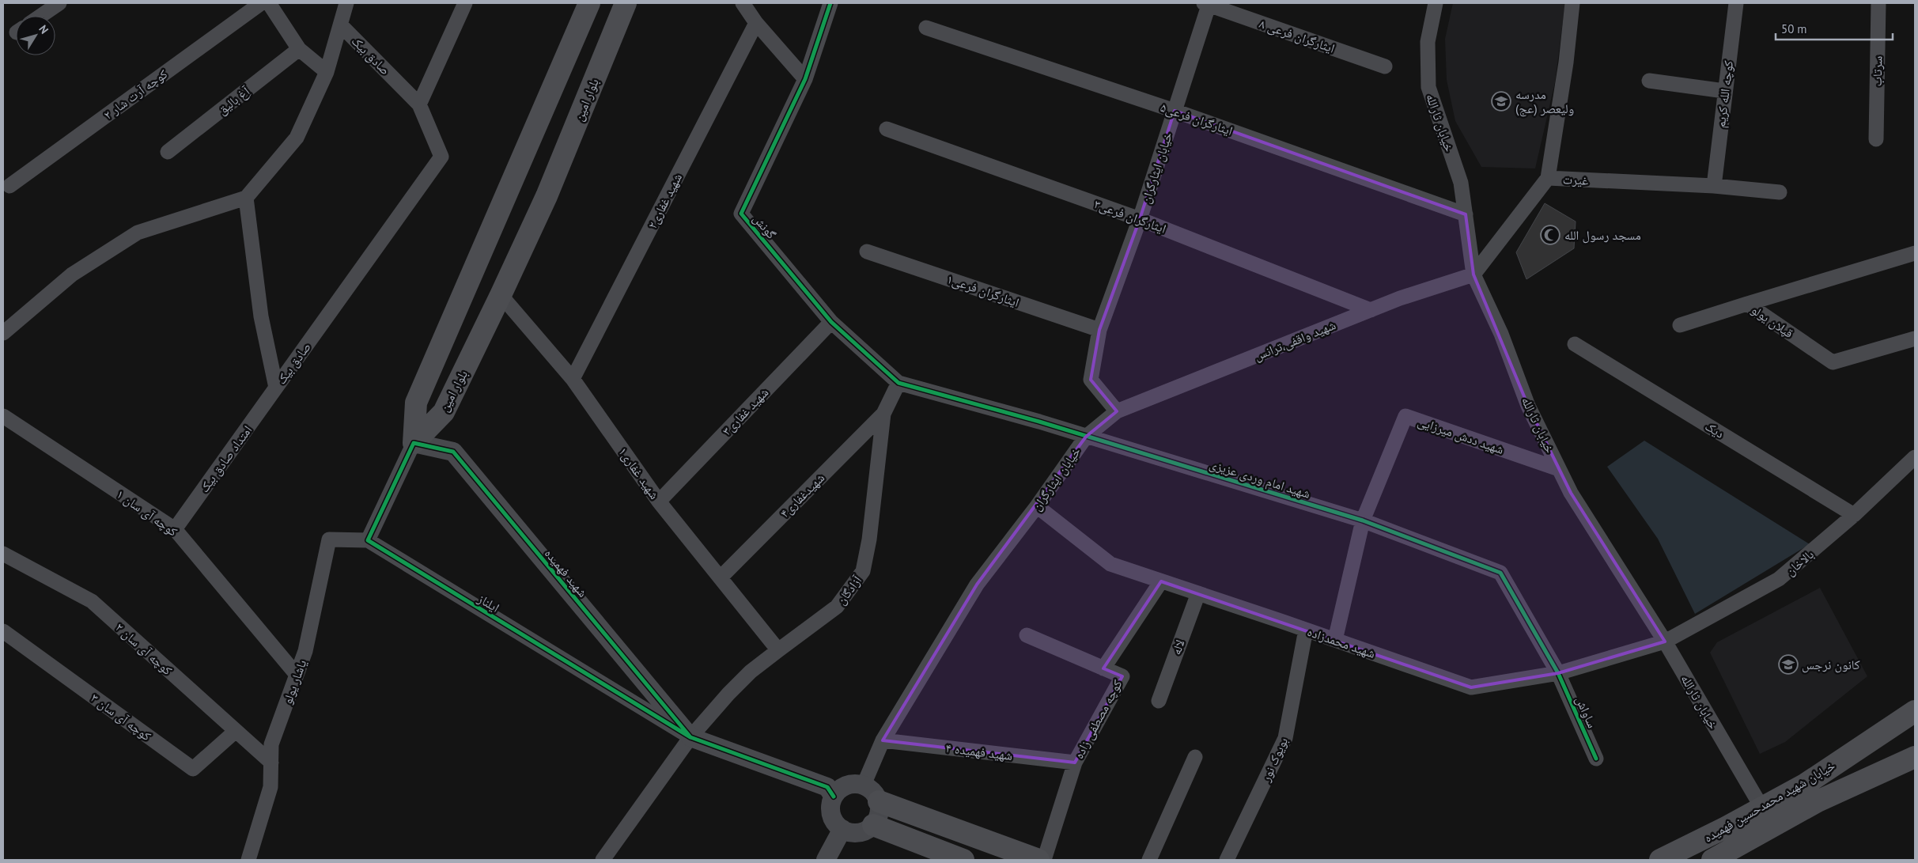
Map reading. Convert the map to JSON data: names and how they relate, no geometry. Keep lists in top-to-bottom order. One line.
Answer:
{"streets":{"main road":["بلوار امین","خیابان شهید محمدحسین فهمیده"],"street":["ایثارگران فرعی ۸","صادق بیک","سرتاب","کوچه آرت شار ۲","کوچه الله کریم","آِغ بالیق","ایثارگران فرعی۵","خیابان ثارالله","خیابان ایثارگران","غیرت","شهید غفاری۲","ایثارگران فرعی۳","گونش","ایثارگران فرعی۱","قپلان یولو","شهید واقفی،ترانس","شهید غفاری۳","دیک","شهید ددش میرزایی","امتداد صادق بیک","شهید غفاری۱","شهید امام وردی عزیزی","شهیدغفاری۴","کوچه آی سان ۱","بالاخان","شهید فهمیده","آزادگان","ایلناز","شهید محمدزاده","لاله","کوچه آی سان ۲","یاشار یولو","ساواش","کوچه آی سان ۳","کوچه مصطفی زاده","شهید فهمیده ۴","بویوک نور"]},"crossings":[["ایثارگران فرعی ۸","خیابان ایثارگران"],["صادق بیک","امتداد صادق بیک"],["کوچه الله کریم","غیرت"],["بلوار امین","شهید غفاری۱"],["بلوار امین","شهید فهمیده"],["ایثارگران فرعی۵","خیابان ثارالله"],["ایثارگران فرعی۵","خیابان ایثارگران"],["خیابان ثارالله","شهید واقفی،ترانس"],["خیابان ثارالله","شهید ددش میرزایی"],["خیابان ثارالله","بالاخان"],["خیابان ثارالله","شهید محمدزاده"],["خیابان ثارالله","خیابان شهید محمدحسین فهمیده"],["خیابان ایثارگران","ایثارگران فرعی۳"],["خیابان ایثارگران","ایثارگران فرعی۱"],["خیابان ایثارگران","شهید واقفی،ترانس"],["خیابان ایثارگران","شهید امام وردی عزیزی"],["خیابان ایثارگران","شهید محمدزاده"],["خیابان ایثارگران","شهید فهمیده ۴"],["شهید غفاری۲","شهید غفاری۱"],["ایثارگران فرعی۳","شهید واقفی،ترانس"],["گونش","شهید غفاری۳"],["گونش","شهید امام وردی عزیزی"],["گونش","آزادگان"],["شهید غفاری۳","شهید غفاری۱"],["دیک","بالاخان"],["شهید ددش میرزایی","شهید امام وردی عزیزی"],["شهید ددش میرزایی","شهید محمدزاده"],["امتداد صادق بیک","کوچه آی سان ۱"],["شهید غفاری۱","شهیدغفاری۴"],["شهید غفاری۱","آزادگان"],["شهید امام وردی عزیزی","آزادگان"],["شهید امام وردی عزیزی","شهید محمدزاده"],["شهید امام وردی عزیزی","ساواش"],["شهیدغفاری۴","آزادگان"],["کوچه آی سان ۱","یاشار یولو"],["بالاخان","شهید محمدزاده"],["شهید فهمیده","آزادگان"],["شهید فهمیده","ایلناز"],["آزادگان","ایلناز"],["ایلناز","یاشار یولو"],["شهید محمدزاده","لاله"],["شهید محمدزاده","ساواش"],["شهید محمدزاده","بویوک نور"],["کوچه آی سان ۲","یاشار یولو"],["کوچه آی سان ۲","کوچه آی سان ۳"],["کوچه مصطفی زاده","شهید فهمیده ۴"]],"places":{"school or university":["مدرسه ولیعصر (عج)","کانون نرجس"],"mosque":["مسجد رسول الله"]},"scale_bar":"50 m","north":"top right"}
